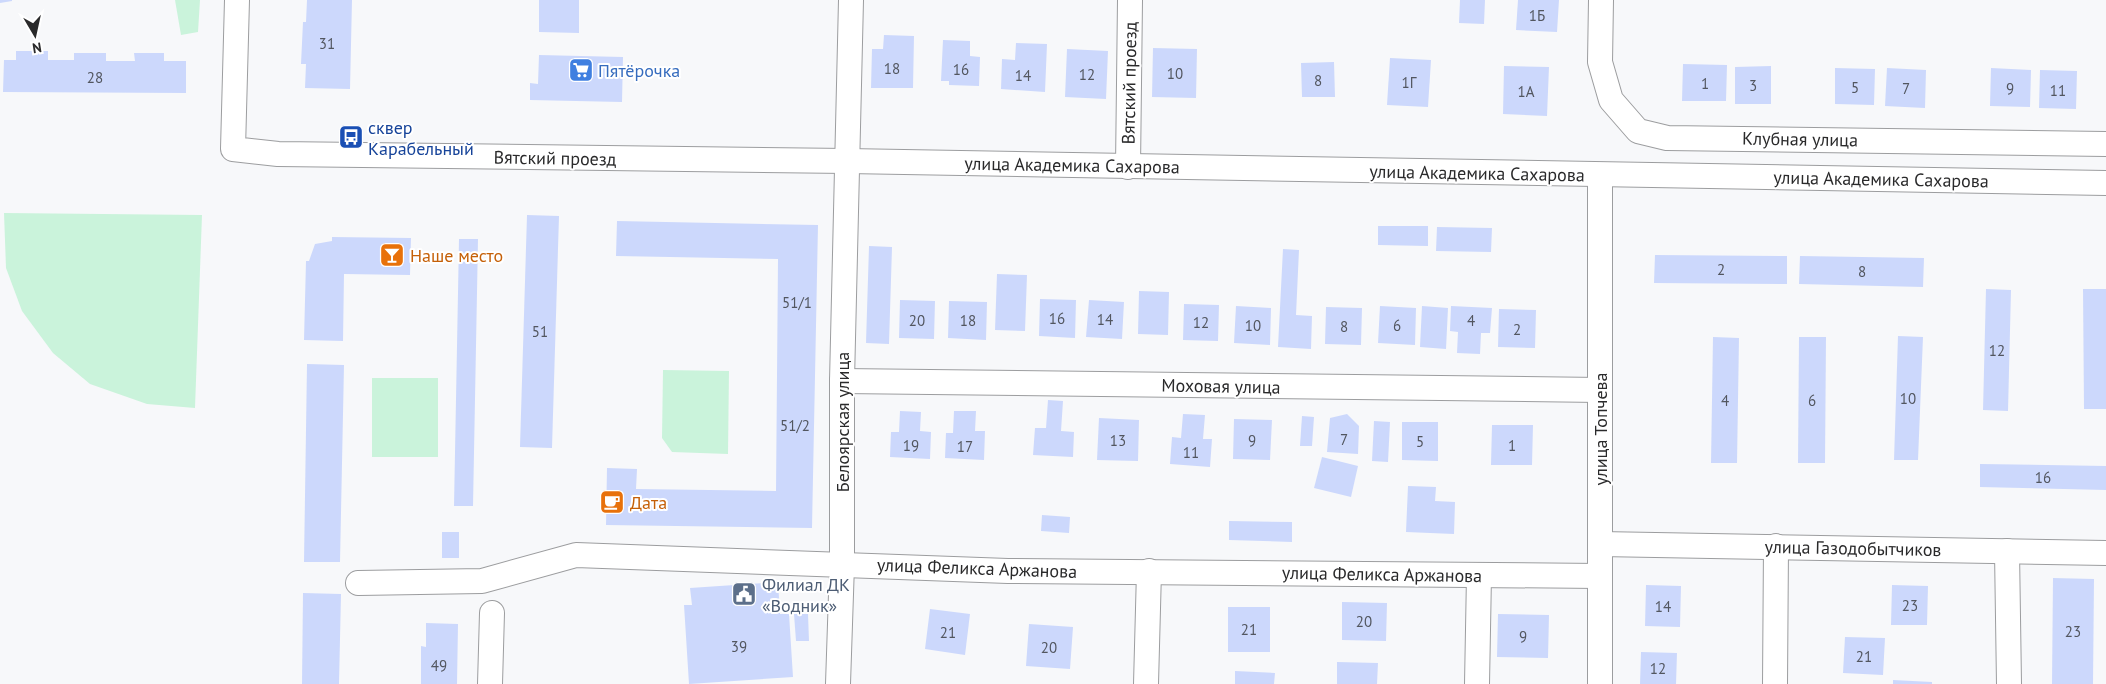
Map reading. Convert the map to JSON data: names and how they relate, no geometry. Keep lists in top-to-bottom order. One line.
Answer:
{"streets":{"street":["Вятский проезд","Клубная улица","улица Академика Сахарова","Моховая улица","Белоярская улица","улица Топчева","улица Газодобытчиков","улица Феликса Аржанова"]},"crossings":[["Вятский проезд","улица Академика Сахарова"],["Вятский проезд","Белоярская улица"],["улица Академика Сахарова","Белоярская улица"],["улица Академика Сахарова","улица Топчева"],["Моховая улица","Белоярская улица"],["Моховая улица","улица Топчева"],["Белоярская улица","улица Феликса Аржанова"],["улица Топчева","улица Газодобытчиков"],["улица Топчева","улица Феликса Аржанова"]],"places":{"supermarket":["Пятёрочка"],"bus stop":["сквер Карабельный"],"bar":["Наше место"],"cafe":["Дата"],"public building":["Филиал ДК «Водник»"]},"house_numbers":["1Б","31","18","16","10","12","14","28","8","1Г","1","3","5","7","9","11","1А","2","8","51/1","16","14","20","18","4","12","10","6","8","2","51","12","10","4","6","51/2","7","13","9","5","19","1","17","11","16","23","14","20","21","23","21","9","39","20","21","49","12"],"north":"bottom"}
